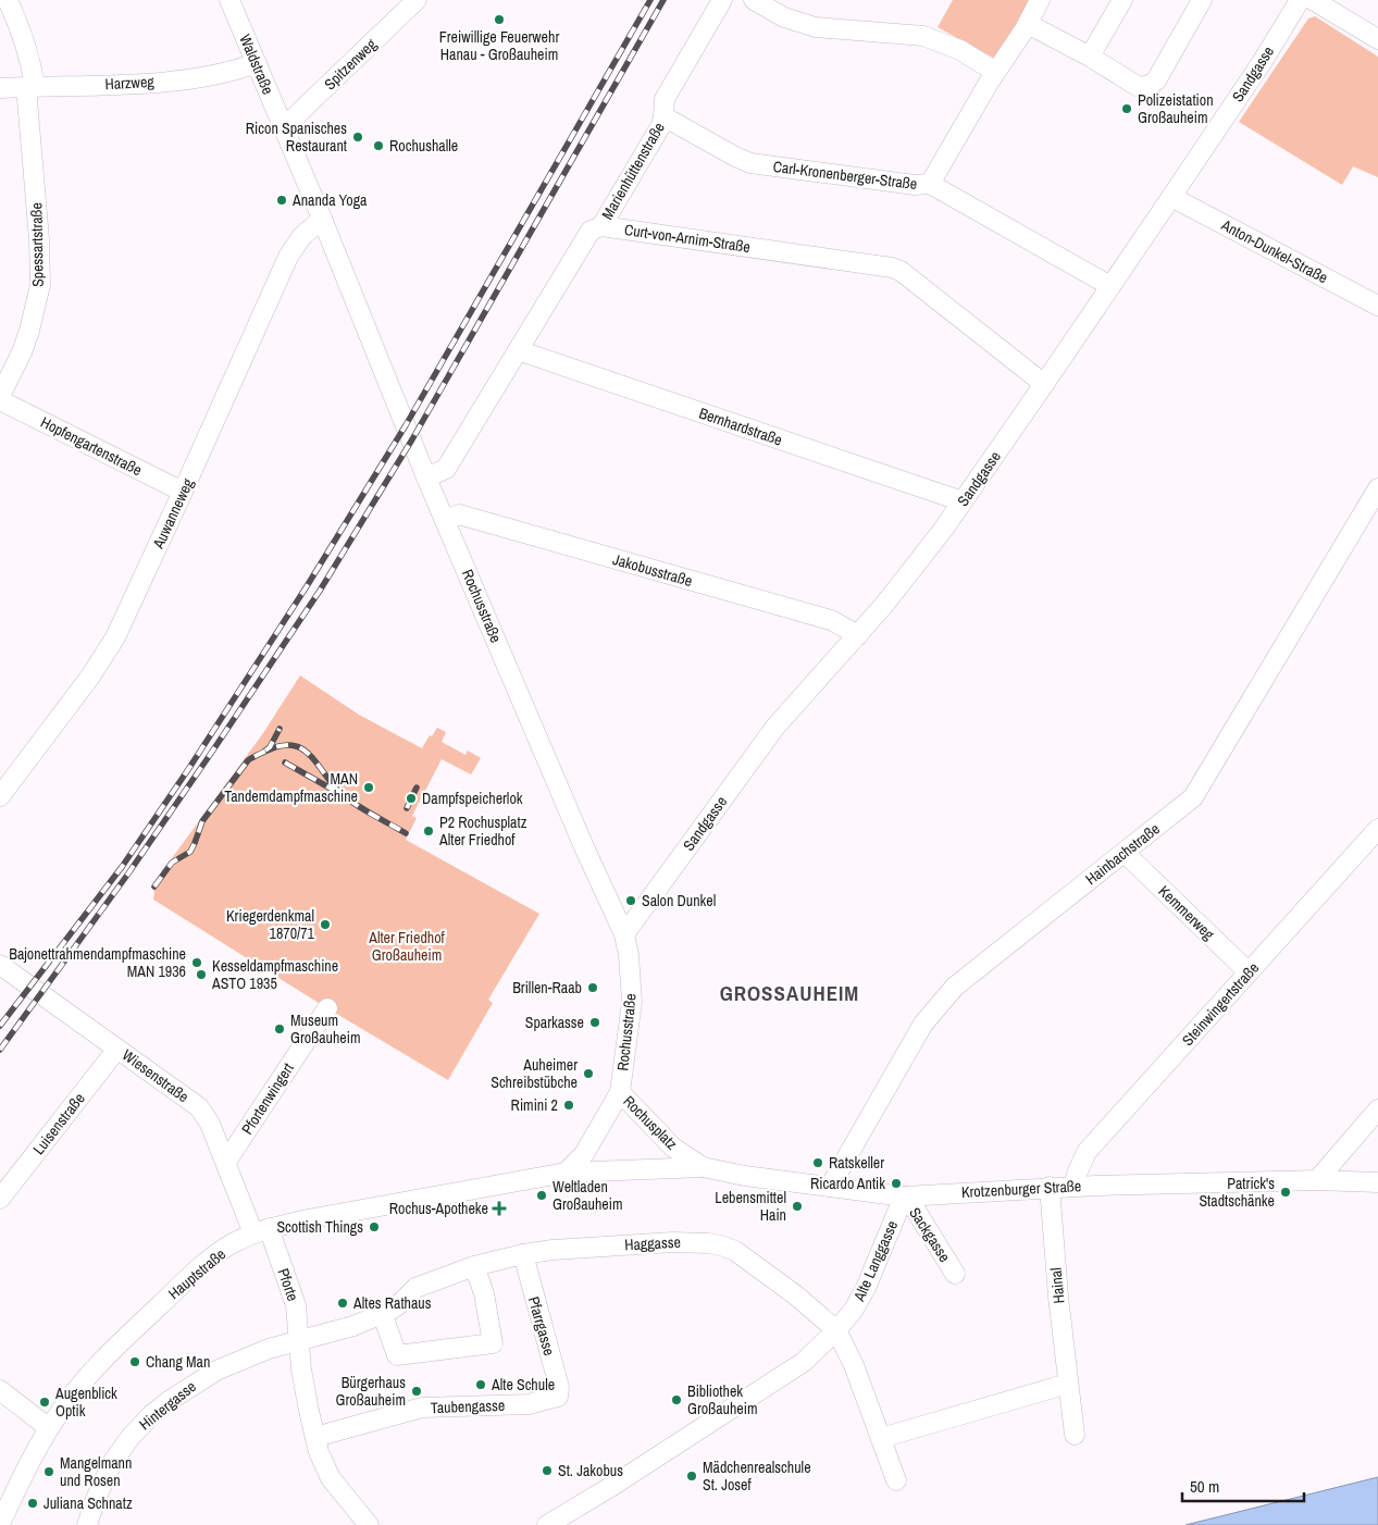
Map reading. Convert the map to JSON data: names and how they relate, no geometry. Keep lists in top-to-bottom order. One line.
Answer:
{"streets":{"street":["Waldstraße","Spitzenweg","Sandgasse","Harzweg","Marienhüttenstraße","Carl-Kronenberger-Straße","Curt-von-Arnim-Straße","Spessartstraße","Anton-Dunkel-Straße","Bernhardstraße","Hopfengartenstraße","Auwanneweg","Jakobusstraße","Rochusstraße","Hainbachstraße","Kemmerweg","Steinwingertstraße","Wiesenstraße","Pfortenwingert","Rochusplatz","Luisenstraße","Krotzenburger Straße","Sackgasse","Haggasse","Alte Langgasse","Hauptstraße","Pforte","Hainal","Pfarrgasse","Hintergasse","Taubengasse"]},"crossings":[["Waldstraße","Spitzenweg"],["Waldstraße","Harzweg"],["Waldstraße","Rochusstraße"],["Spitzenweg","Rochusstraße"],["Sandgasse","Carl-Kronenberger-Straße"],["Sandgasse","Curt-von-Arnim-Straße"],["Sandgasse","Anton-Dunkel-Straße"],["Sandgasse","Bernhardstraße"],["Sandgasse","Jakobusstraße"],["Sandgasse","Rochusstraße"],["Harzweg","Spessartstraße"],["Marienhüttenstraße","Carl-Kronenberger-Straße"],["Marienhüttenstraße","Curt-von-Arnim-Straße"],["Hopfengartenstraße","Auwanneweg"],["Auwanneweg","Rochusstraße"],["Jakobusstraße","Rochusstraße"],["Rochusstraße","Rochusplatz"],["Hainbachstraße","Kemmerweg"],["Hainbachstraße","Krotzenburger Straße"],["Kemmerweg","Steinwingertstraße"],["Steinwingertstraße","Krotzenburger Straße"],["Wiesenstraße","Pfortenwingert"],["Wiesenstraße","Luisenstraße"],["Wiesenstraße","Hauptstraße"],["Wiesenstraße","Pforte"],["Rochusplatz","Krotzenburger Straße"],["Rochusplatz","Hauptstraße"],["Krotzenburger Straße","Sackgasse"],["Krotzenburger Straße","Alte Langgasse"],["Krotzenburger Straße","Hainal"],["Sackgasse","Alte Langgasse"],["Haggasse","Alte Langgasse"],["Haggasse","Pforte"],["Haggasse","Pfarrgasse"],["Haggasse","Hintergasse"],["Hauptstraße","Pforte"],["Pforte","Hintergasse"],["Pforte","Taubengasse"],["Pfarrgasse","Taubengasse"]],"districts":["GROSSAUHEIM"],"parks":["Alter Friedhof Großauheim"],"places":{"other":["Freiwillige Feuerwehr Hanau - Großauheim","Polizeistation Großauheim","Ricon Spanisches Restaurant","Rochushalle","Ananda Yoga","MAN Tandemdampfmaschine","Dampfspeicherlok","P2 Rochusplatz Alter Friedhof","Salon Dunkel","Kriegerdenkmal 1870/71","Bajonettrahmendampfmaschine MAN 1936","Kesseldampfmaschine ASTO 1935","Brillen-Raab","Sparkasse","Museum Großauheim","Auheimer Schreibstübche","Rimini 2","Ratskeller","Ricardo Antik","Patrick's Stadtschänke","Weltladen Großauheim","Lebensmittel Hain","Scottish Things","Altes Rathaus","Chang Man","Alte Schule","Bürgerhaus Großauheim","Bibliothek Großauheim","Augenblick Optik","St. Jakobus","Mangelmann und Rosen","Mädchenrealschule St. Josef","Juliana Schnatz"],"health":["Rochus-Apotheke"]},"scale_bar":"50 m"}
